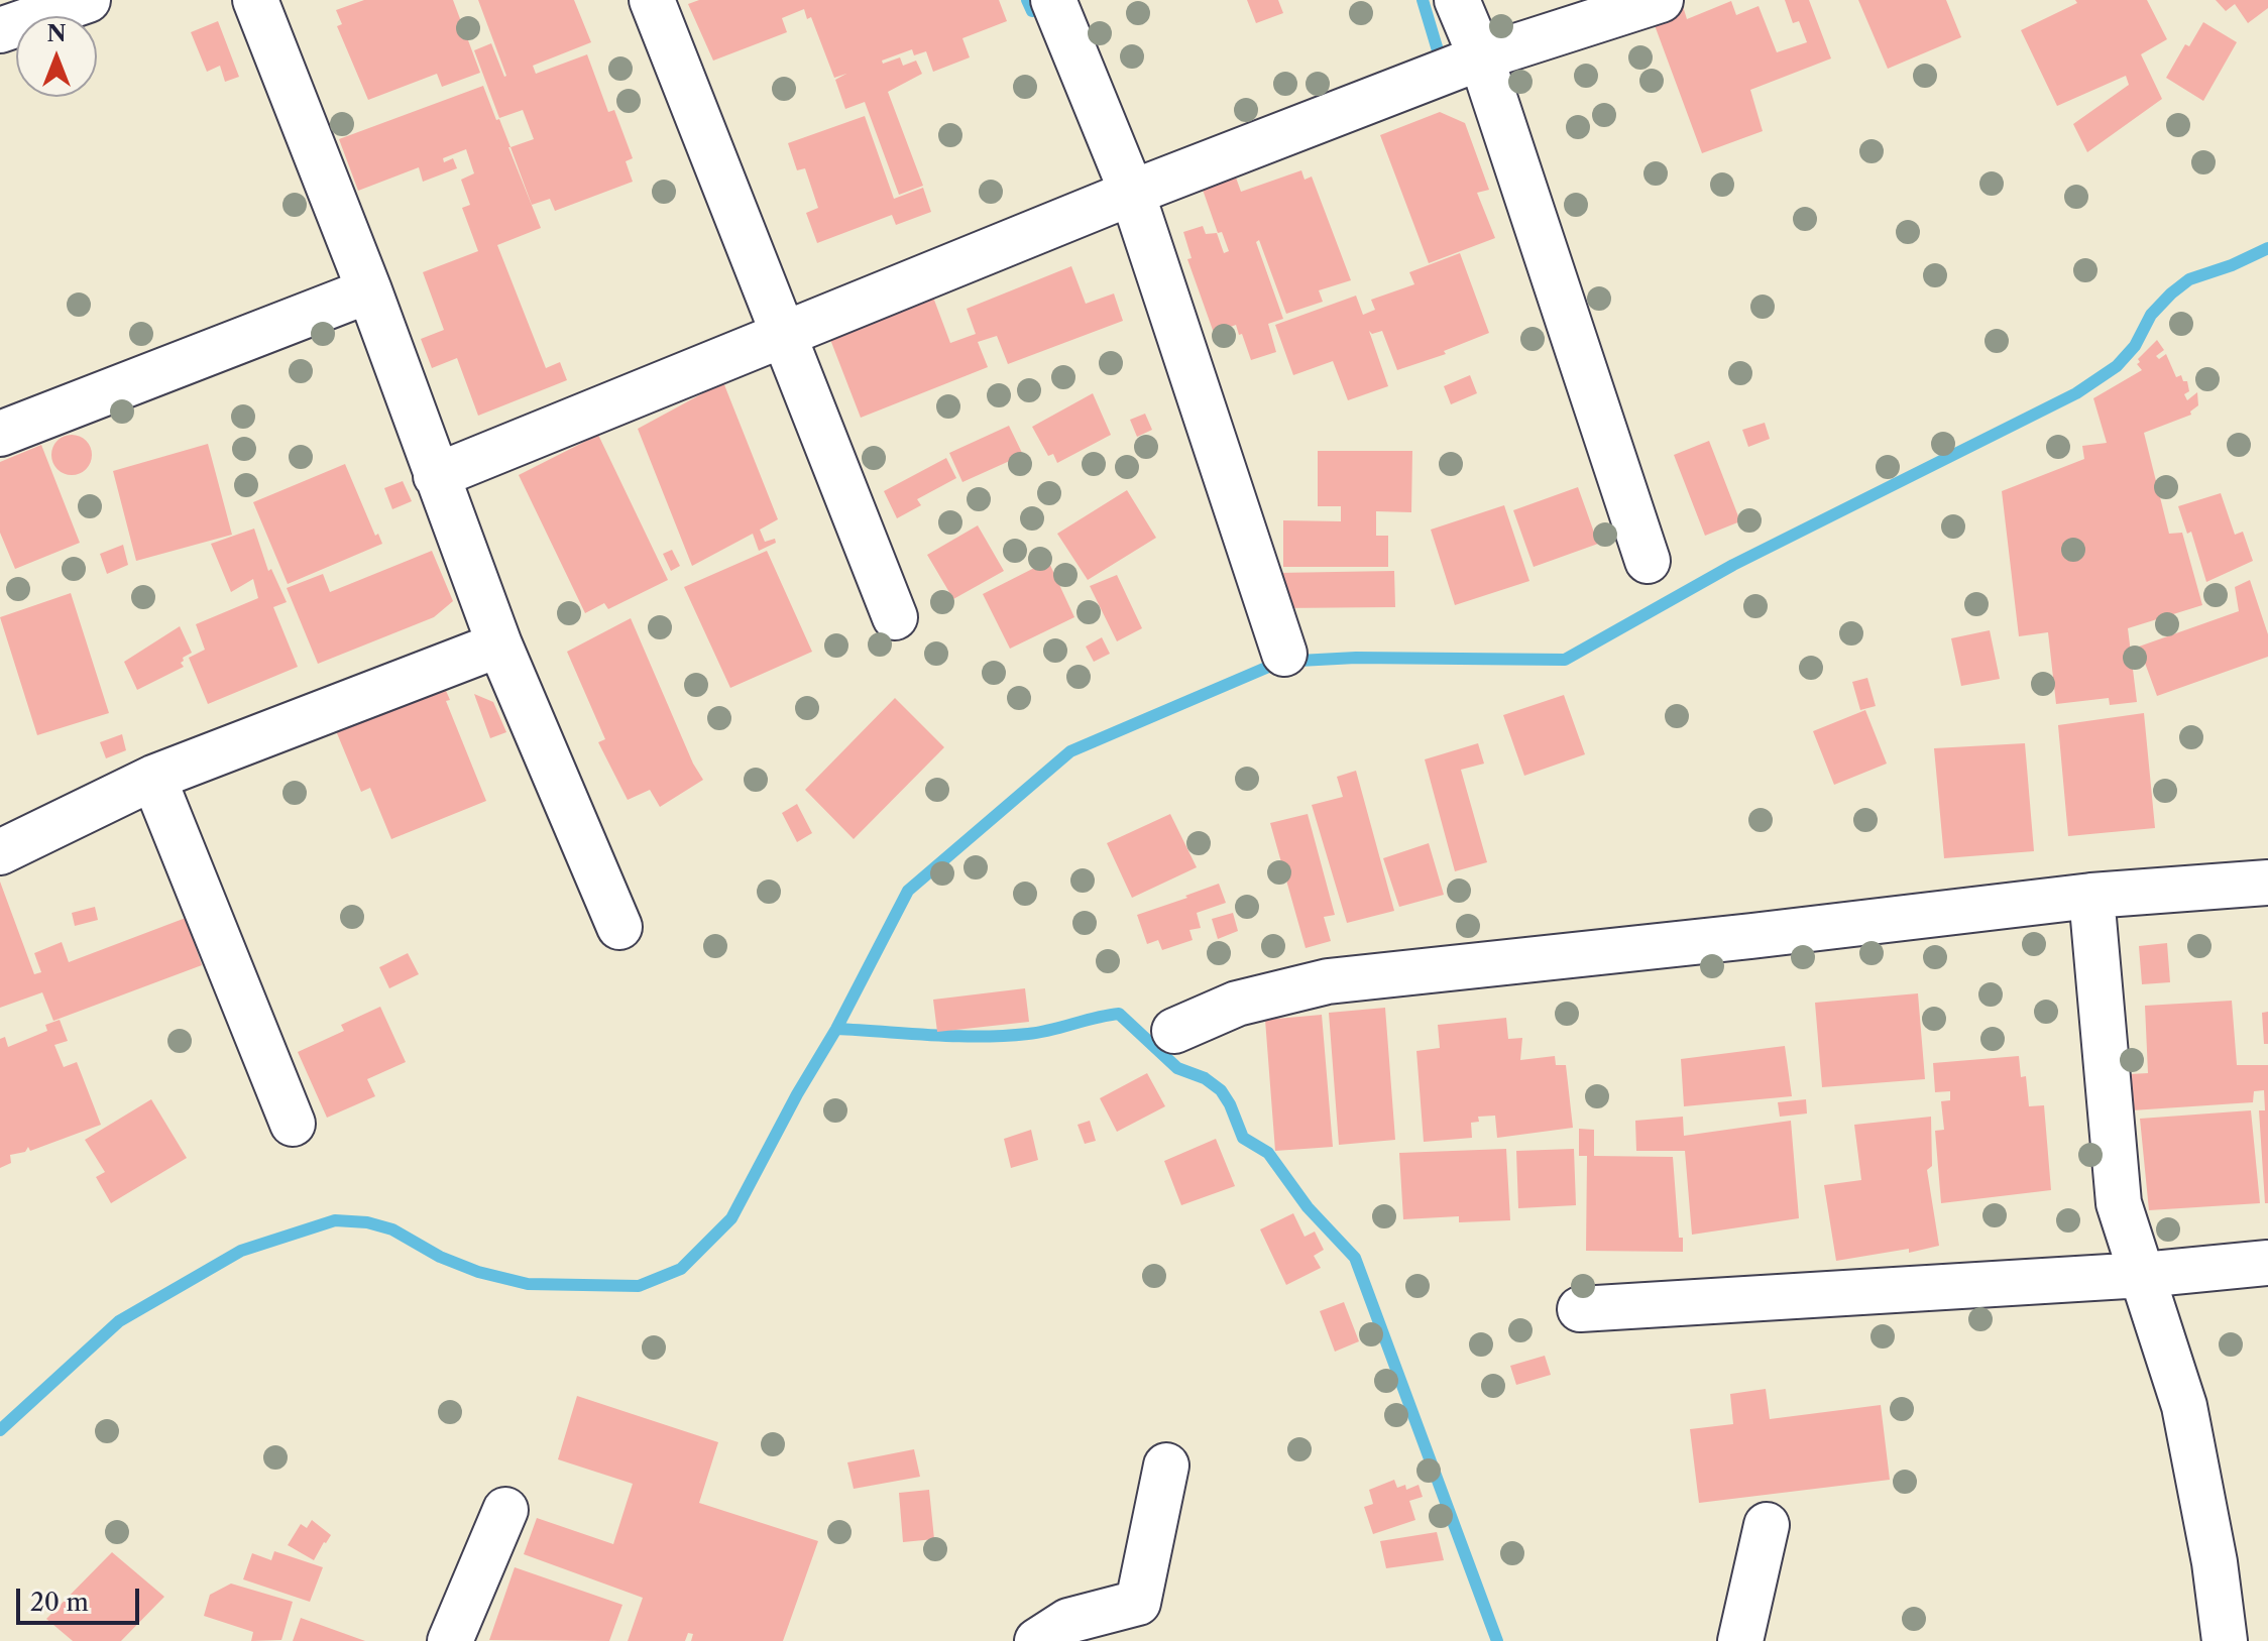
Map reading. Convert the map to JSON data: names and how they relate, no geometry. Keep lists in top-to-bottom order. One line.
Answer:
{"scale_bar":"20 m","north":"top"}
